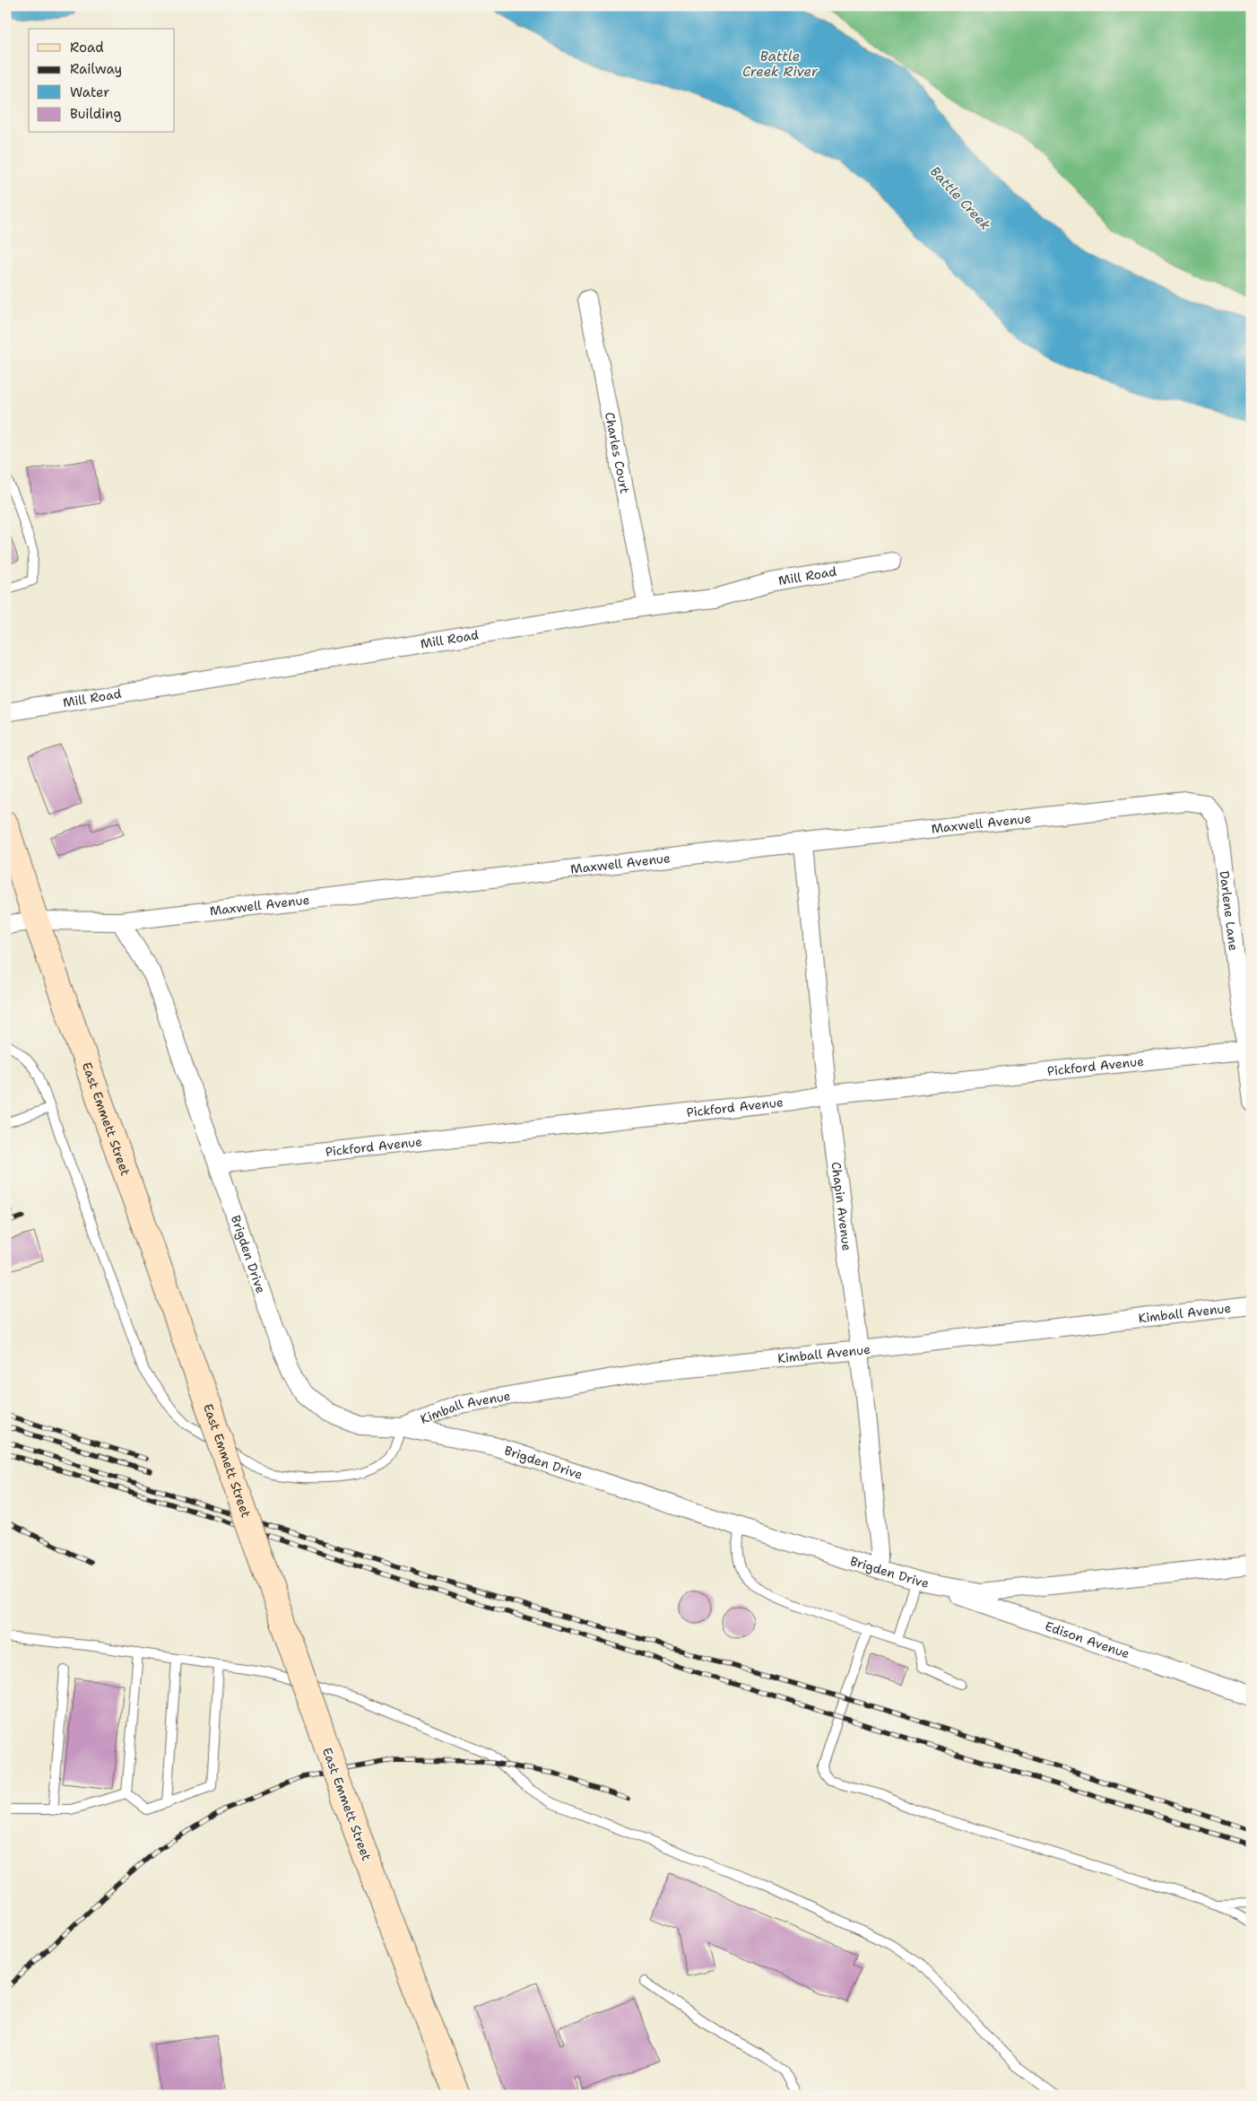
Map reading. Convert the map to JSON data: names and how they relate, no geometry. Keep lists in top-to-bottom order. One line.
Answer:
{"streets":{"street":["Charles Court","Mill Road","Maxwell Avenue","Darlene Lane","Pickford Avenue","East Emmett Street","Chapin Avenue","Brigden Drive","Kimball Avenue","Edison Avenue"]},"crossings":[["Charles Court","Mill Road"],["Maxwell Avenue","Darlene Lane"],["Maxwell Avenue","East Emmett Street"],["Maxwell Avenue","Chapin Avenue"],["Maxwell Avenue","Brigden Drive"],["Darlene Lane","Pickford Avenue"],["Pickford Avenue","Chapin Avenue"],["Pickford Avenue","Brigden Drive"],["Chapin Avenue","Brigden Drive"],["Chapin Avenue","Kimball Avenue"],["Brigden Drive","Kimball Avenue"],["Brigden Drive","Edison Avenue"]],"water":["Battle Creek River","Battle Creek"],"legend":["Road","Railway","Water","Building"]}
